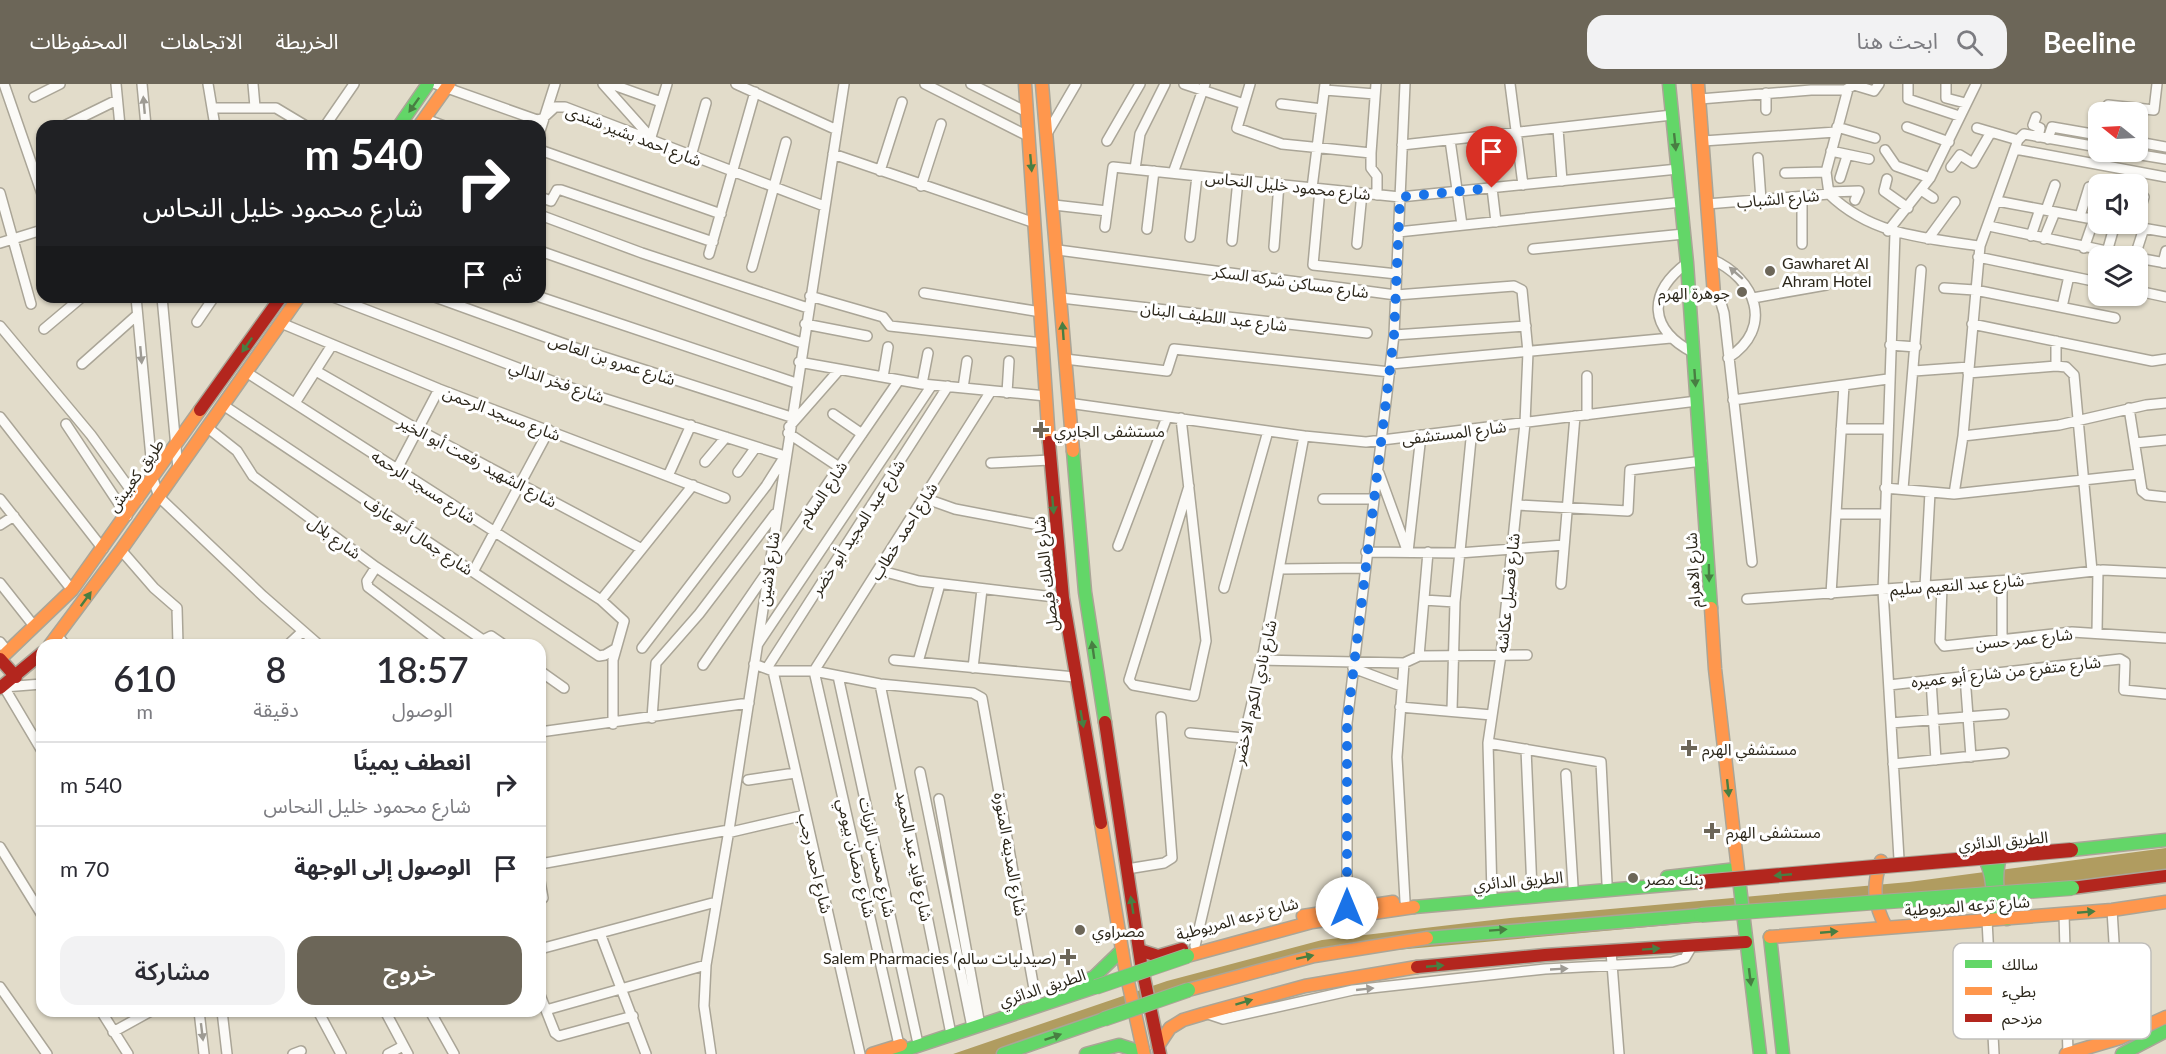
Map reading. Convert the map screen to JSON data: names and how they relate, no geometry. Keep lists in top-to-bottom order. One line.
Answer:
{"streets":{"main road":["طريق كعبيش","شارع الاهرام","شارع الملك فيصل","الطريق الدائري","شارع ترعه المريوطية"],"street":["شارع احمد بشير شندى","شارع محمود خليل النحاس","شارع الشباب","شارع مساكن شركه السكر","شارع عبد اللطيف البنان","شارع عمرو بن العاص","شارع فخر الدالي","شارع مسجد الرحمن","شارع المستشفى","شارع الشهيد رفعت أبو الخير","شارع مسجد الرحمه","شارع السلام","شارع عبد المجيد أبو خضر","شارع احمد خطاب","شارع جمال أبو عارف","شارع بلال","شارع لاشين","شارع عبد النعيم سليم","شارع فصيل عكاشه","شارع عمر حسن","شارع متفرع من شارع أبو عميره","شارع نادي الكوم الاخضر","شارع المدينه المنورة","شارع فايد عبد الحميد","شارع محسن الزيات","شارع رمضان بيومي","شارع احمد رجب"]},"crossings":[["شارع احمد بشير شندى","شارع لاشين"],["شارع محمود خليل النحاس","شارع الاهرام"],["شارع مساكن شركه السكر","شارع فصيل عكاشه"],["شارع عمرو بن العاص","شارع السلام"],["شارع عمرو بن العاص","شارع لاشين"],["شارع فخر الدالي","شارع لاشين"],["شارع مسجد الرحمن","طريق كعبيش"],["شارع المستشفى","شارع الاهرام"],["شارع المستشفى","شارع فصيل عكاشه"],["شارع المستشفى","شارع نادي الكوم الاخضر"],["طريق كعبيش","شارع مسجد الرحمه"],["طريق كعبيش","شارع جمال أبو عارف"],["طريق كعبيش","شارع بلال"],["شارع مسجد الرحمه","شارع جمال أبو عارف"],["شارع السلام","شارع لاشين"],["شارع عبد المجيد أبو خضر","شارع احمد رجب"],["شارع احمد خطاب","شارع رمضان بيومي"],["شارع الاهرام","شارع ترعه المريوطية"],["شارع عبد النعيم سليم","شارع عمر حسن"],["شارع فصيل عكاشه","شارع ترعه المريوطية"],["شارع نادي الكوم الاخضر","شارع ترعه المريوطية"],["الطريق الدائري","شارع رمضان بيومي"],["شارع المدينه المنورة","شارع فايد عبد الحميد"]],"one_way":["شارع الاهرام"],"places":{"other":["Gawharet Al Ahram Hotel","جوهرة الهرم","بنك مصر","مصراوي"],"health":["مستشفى الجابري","مستشفي الهرم","مستشفى الهرم","Salem Pharmacies (صيدليات سالم)"]},"legend":["سالك","بطيء","مزدحم"],"north":"left","page":{"header":"Beeline","search":"ابحث هنا","nav":["الخريطة","الاتجاهات","المحفوظات"],"turn":["540 m","شارع محمود خليل النحاس"],"then":"ثم","eta":["18:57","الوصول","8","دقيقة","610","m"],"list":[{"name":"انعطف يمينًا","note":"شارع محمود خليل النحاس","value":"540 m"},{"name":"الوصول إلى الوجهة","value":"70 m"}],"buttons":["خروج","مشاركة"]}}
